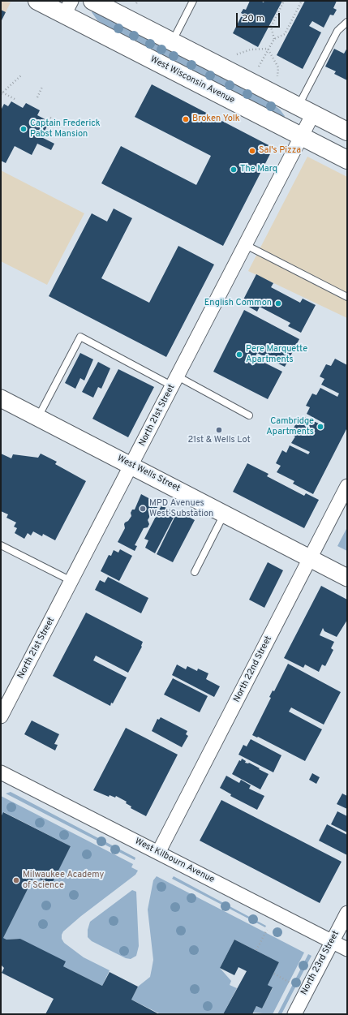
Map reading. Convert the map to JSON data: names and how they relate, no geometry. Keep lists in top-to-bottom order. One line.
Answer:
{"streets":{"main road":["West Wisconsin Avenue"],"street":["North 21st Street","West Wells Street","North 22nd Street","West Kilbourn Avenue","North 23rd Street"]},"crossings":[["West Wisconsin Avenue","North 21st Street"],["North 21st Street","West Wells Street"],["West Wells Street","North 22nd Street"],["North 22nd Street","West Kilbourn Avenue"],["West Kilbourn Avenue","North 23rd Street"]],"places":["Broken Yolk","Captain Frederick Pabst Mansion","Sal's Pizza","The Marq","English Common","Pere Marquette Apartments","Cambridge Apartments","21st & Wells Lot","MPD Avenues West Substation","Milwaukee Academy of Science"],"scale_bar":"20 m"}
